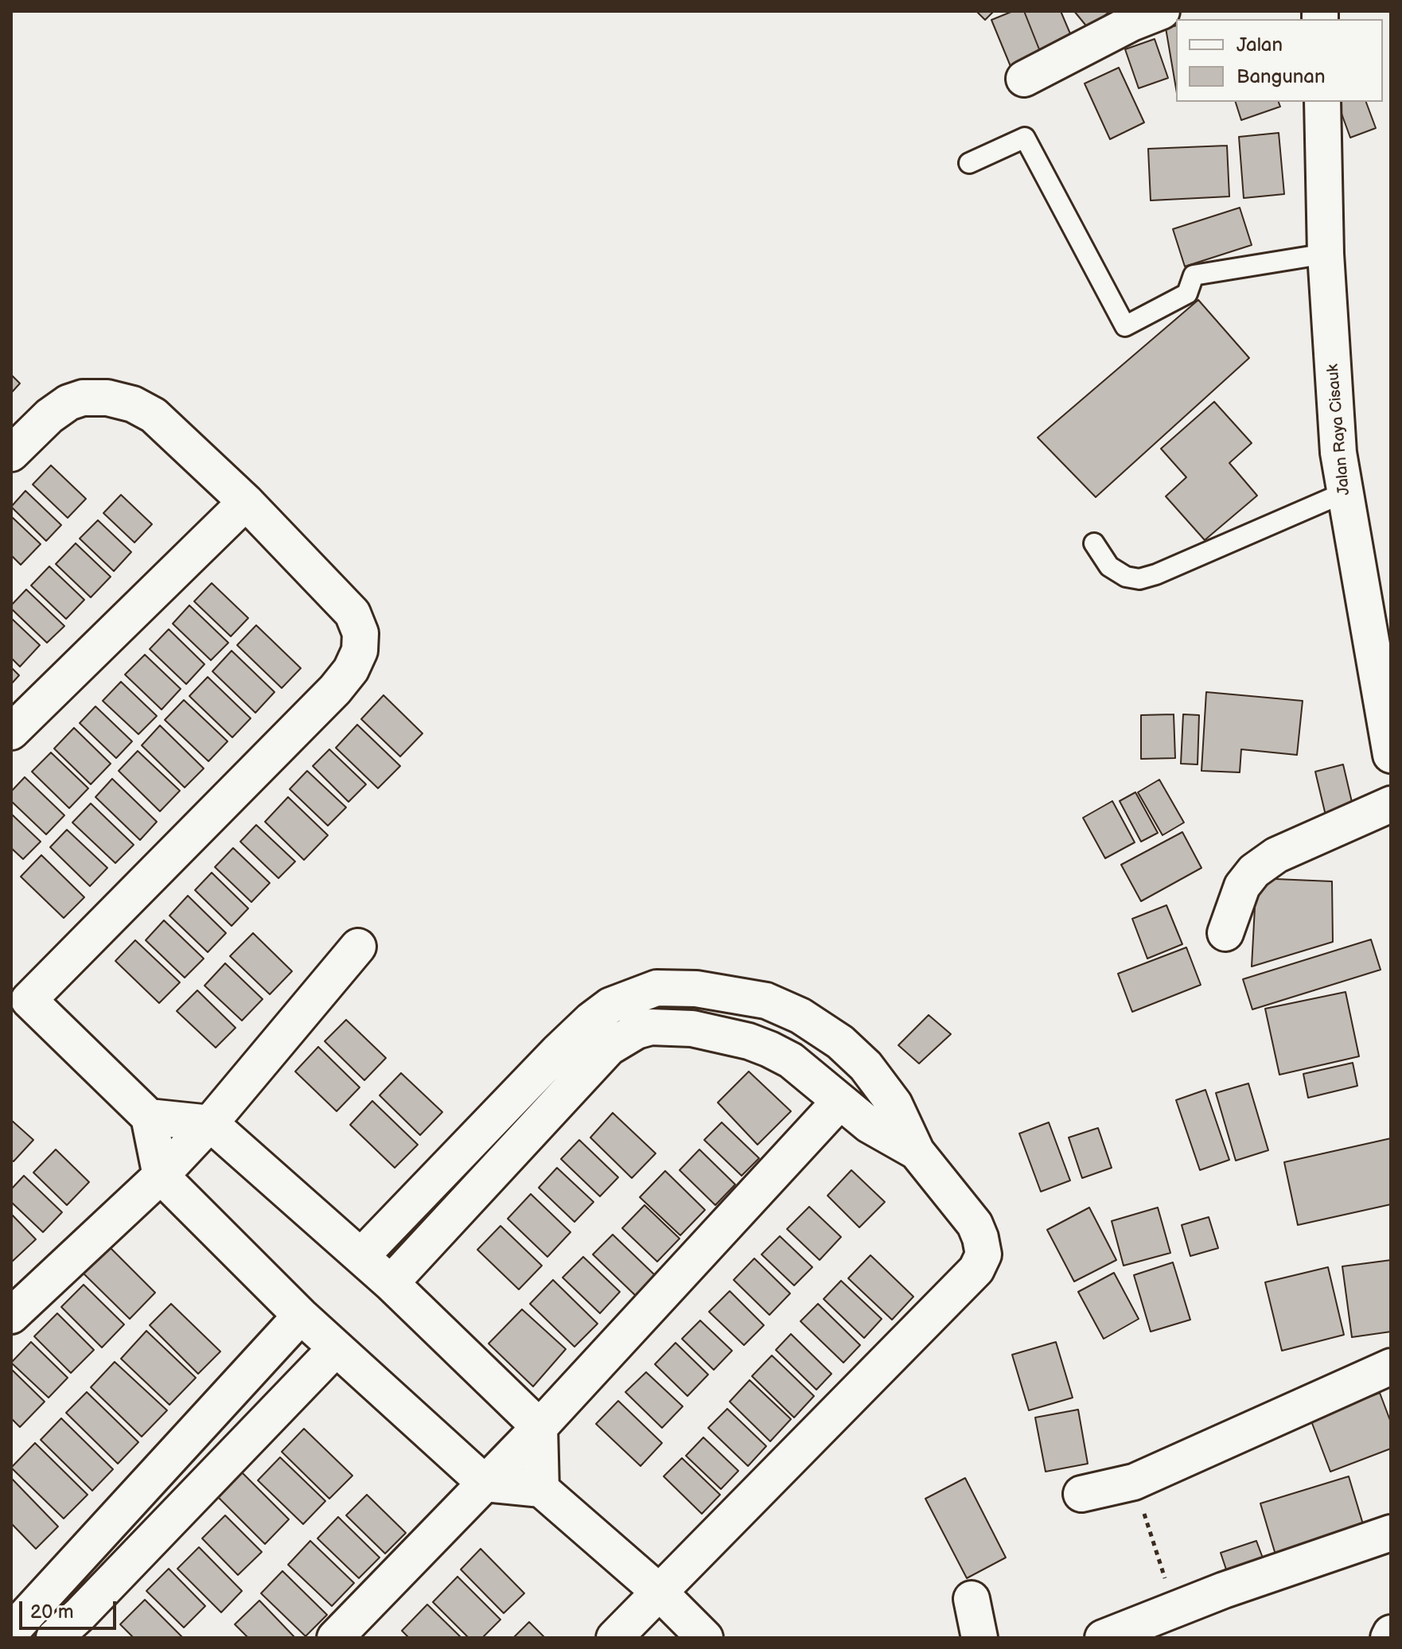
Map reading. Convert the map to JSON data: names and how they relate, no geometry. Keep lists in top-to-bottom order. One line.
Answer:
{"streets":{"street":["Jalan Raya Cisauk"]},"legend":["Jalan","Bangunan"],"scale_bar":"20 m"}
